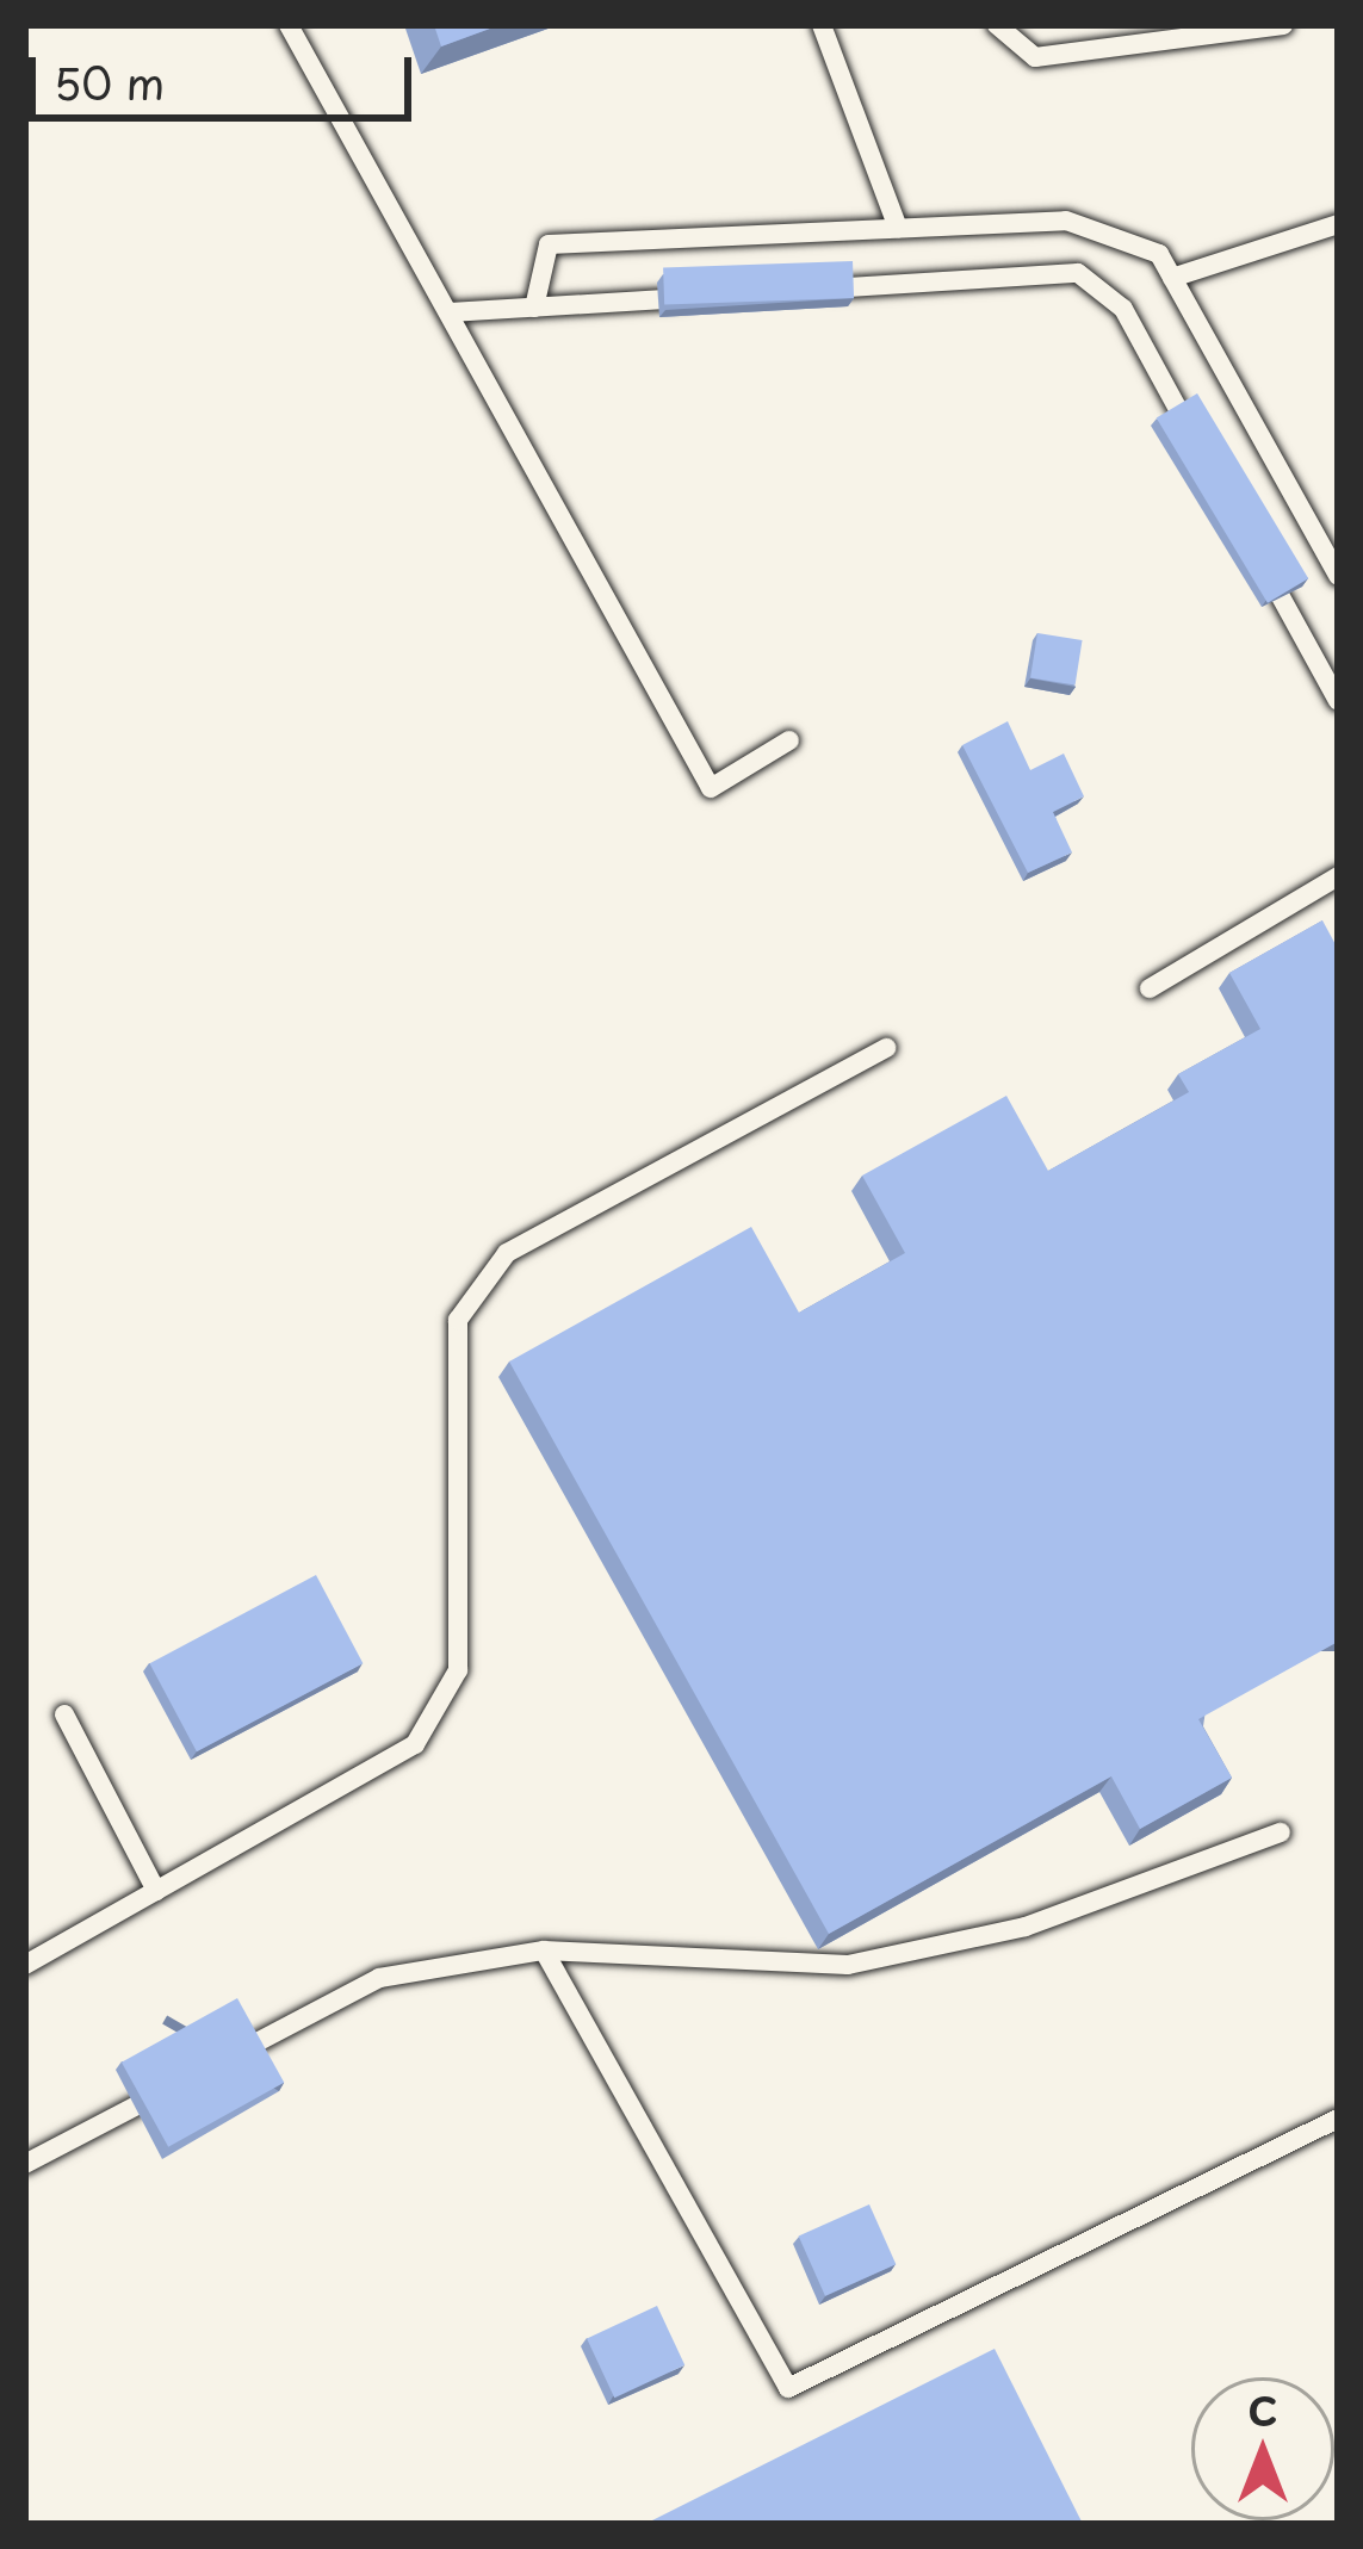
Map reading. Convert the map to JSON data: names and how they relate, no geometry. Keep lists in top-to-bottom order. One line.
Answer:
{"scale_bar":"50 m","north":"top"}
